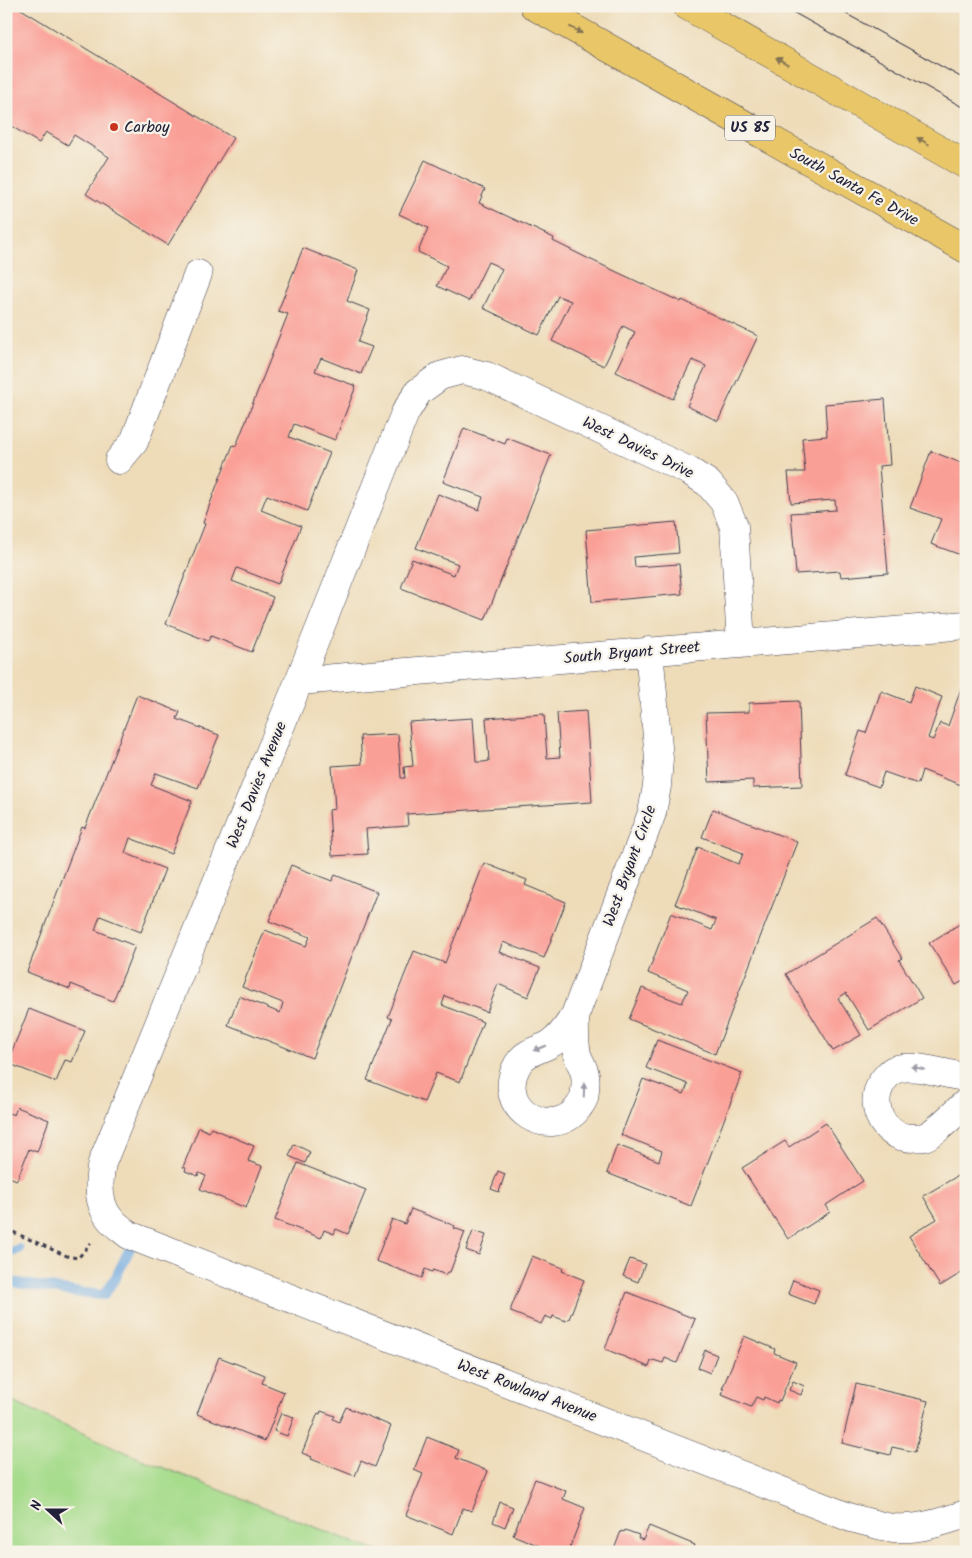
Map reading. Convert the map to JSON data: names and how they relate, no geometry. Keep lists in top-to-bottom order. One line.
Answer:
{"streets":{"highway":["US 85","South Santa Fe Drive"],"street":["West Davies Drive","South Bryant Street","West Davies Avenue","West Bryant Circle","West Rowland Avenue"]},"crossings":[["West Davies Drive","South Bryant Street"],["West Davies Drive","West Davies Avenue"],["South Bryant Street","West Davies Avenue"],["South Bryant Street","West Bryant Circle"],["West Davies Avenue","West Rowland Avenue"]],"places":["Carboy"],"north":"left"}
